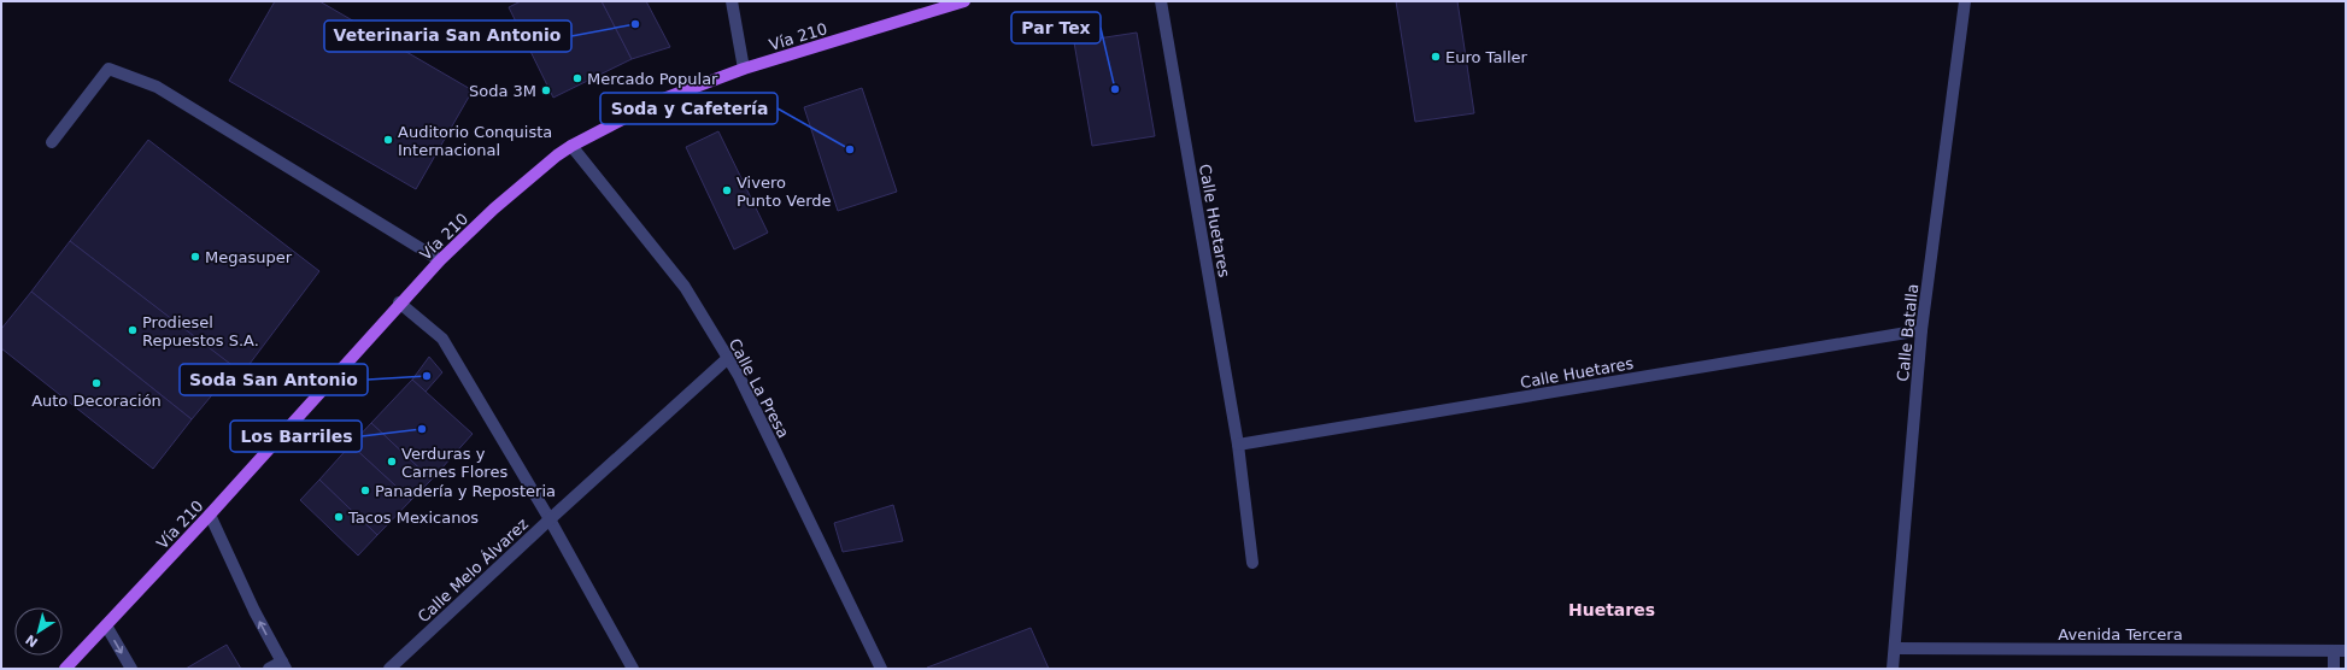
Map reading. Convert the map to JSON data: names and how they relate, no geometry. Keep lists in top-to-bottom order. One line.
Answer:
{"streets":{"main road":["Vía 210"],"street":["Calle Huetares","Calle Batalla","Calle La Presa","Calle Melo Álvarez","Avenida Tercera"]},"crossings":[["Vía 210","Calle La Presa"],["Calle Huetares","Calle Batalla"],["Calle Batalla","Avenida Tercera"],["Calle La Presa","Calle Melo Álvarez"]],"districts":["Huetares"],"places":["Veterinaria San Antonio","Euro Taller","Mercado Popular","Par Tex","Soda 3M","Auditorio Conquista Internacional","Soda y Cafetería","Vivero Punto Verde","Megasuper","Prodiesel Repuestos S.A.","Soda San Antonio","Auto Decoración","Los Barriles","Verduras y Carnes Flores","Panadería y Reposteria","Tacos Mexicanos"],"north":"bottom left"}
